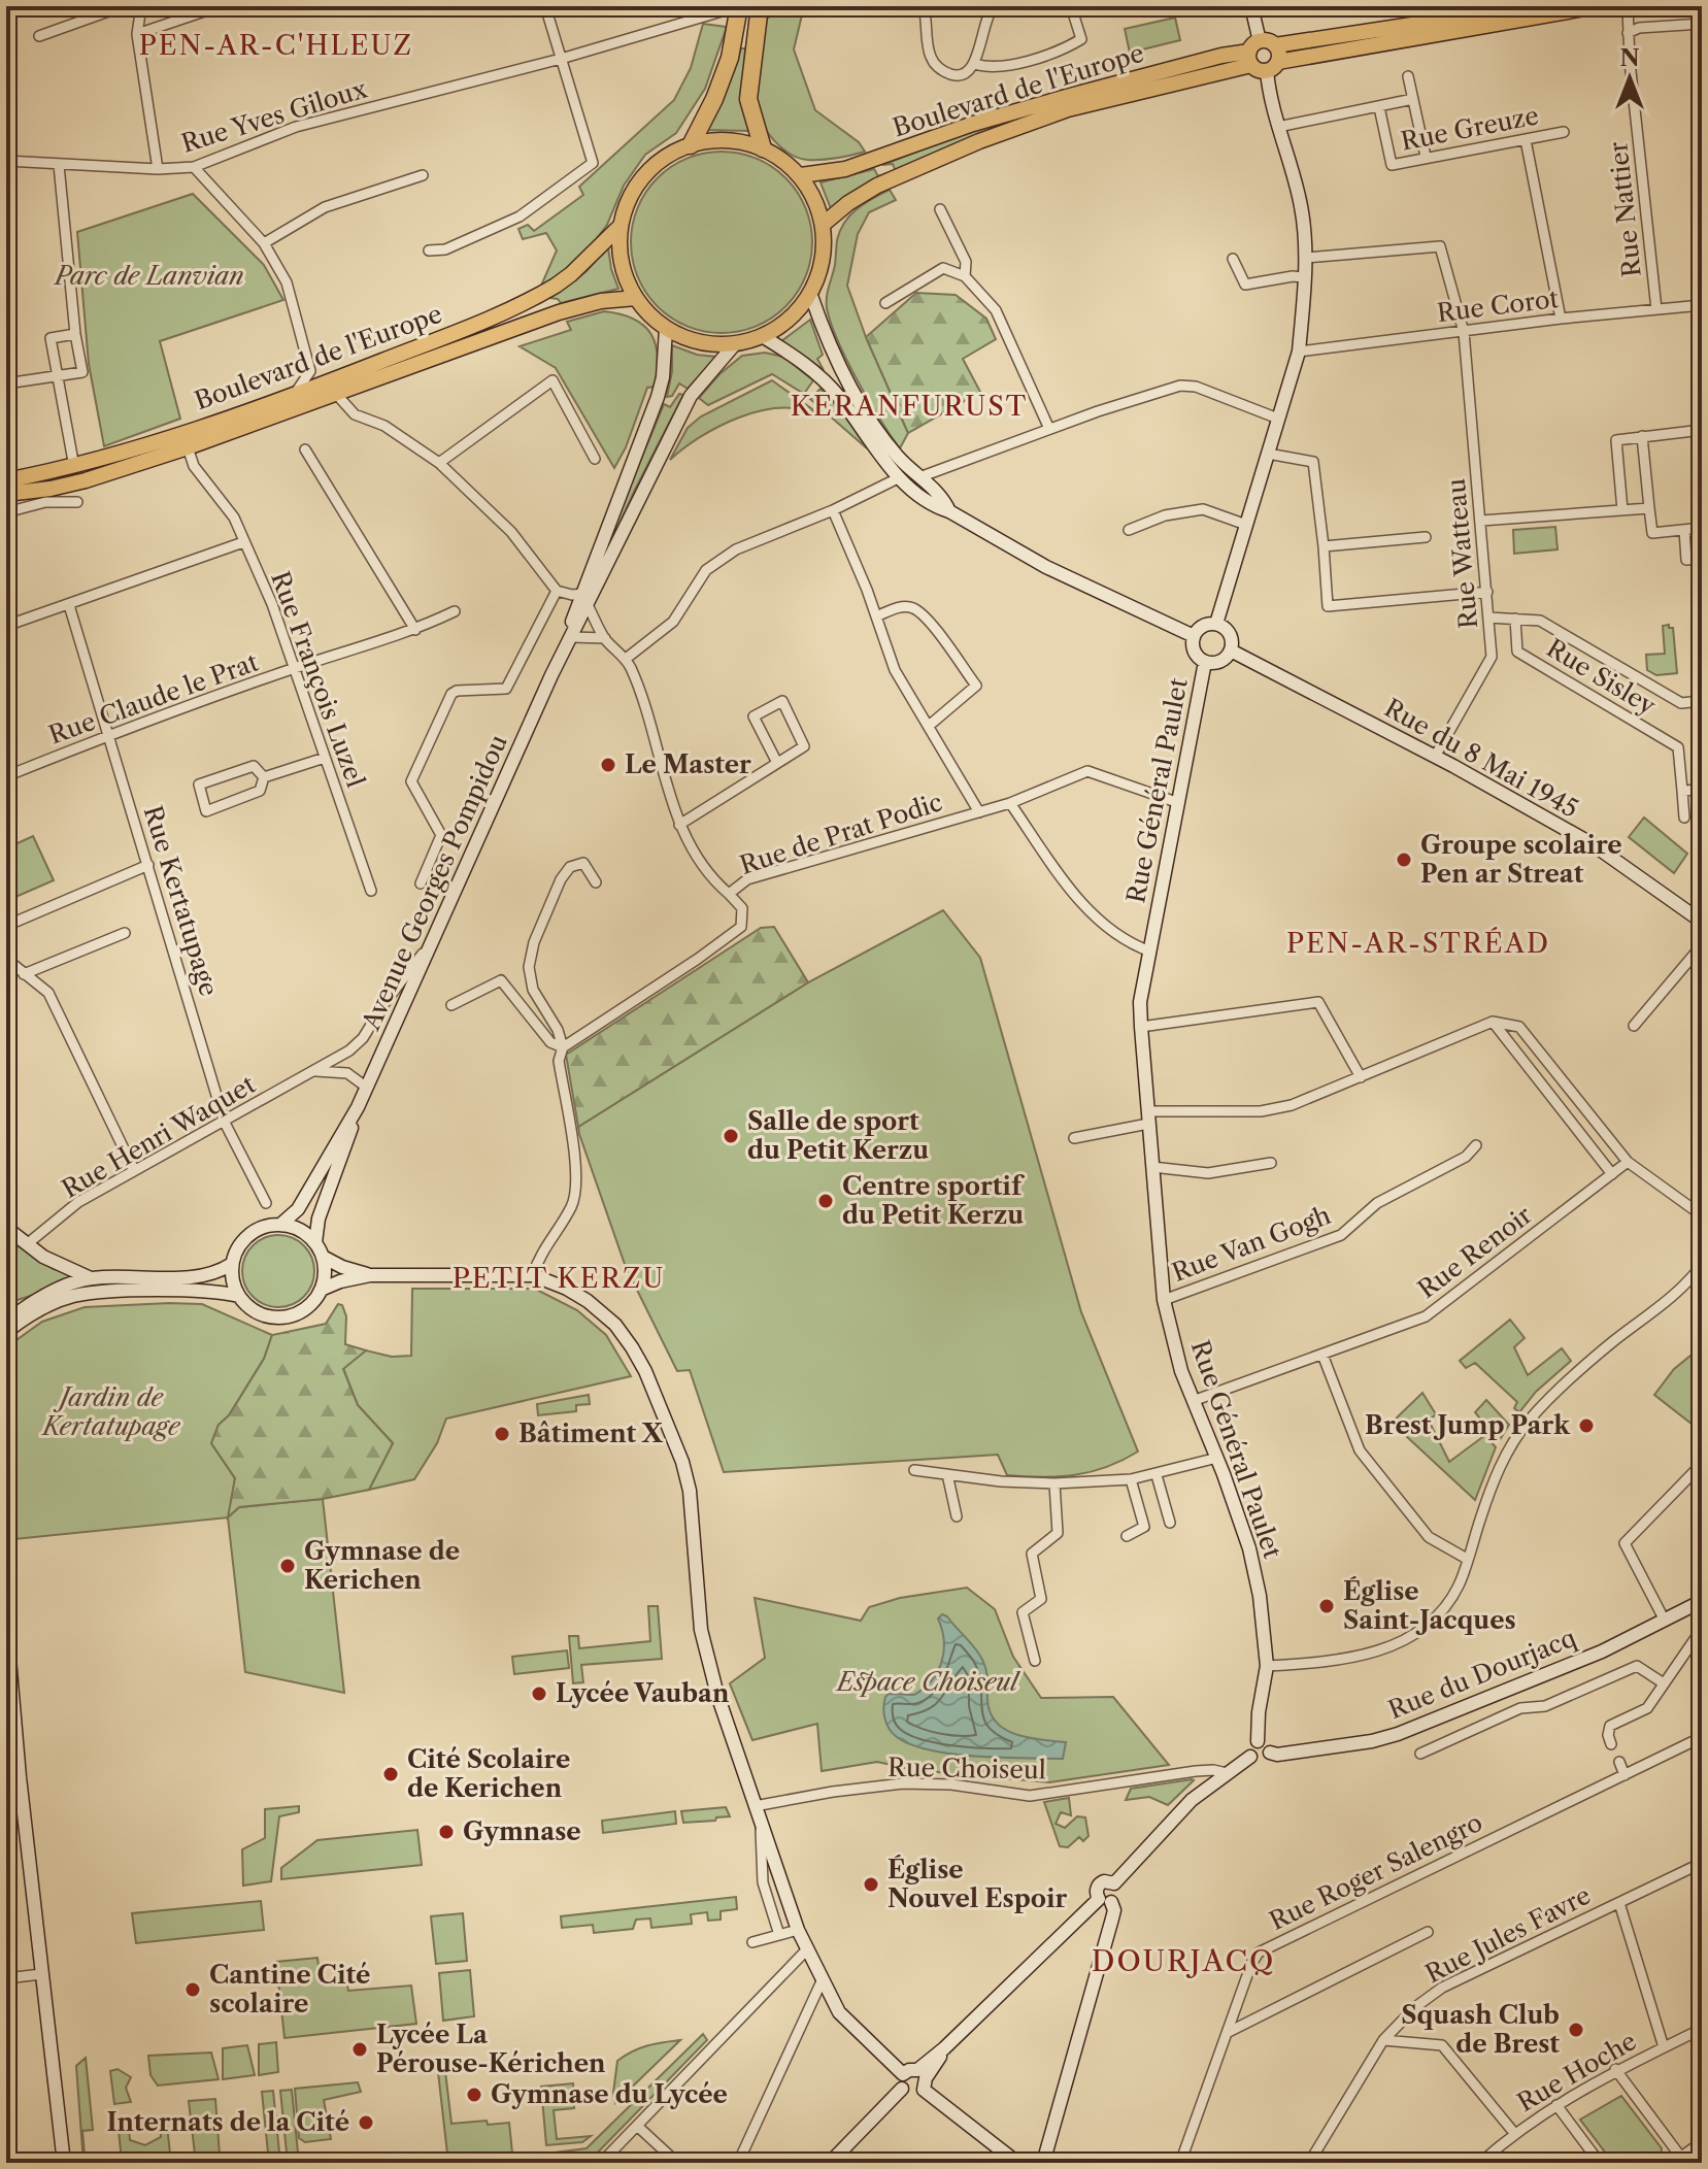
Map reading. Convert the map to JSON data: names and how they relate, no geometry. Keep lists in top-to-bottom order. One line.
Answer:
{"streets":{"main road":["Boulevard de l'Europe"],"street":["Rue Yves Giloux","Rue Greuze","Rue Nattier","Rue Corot","Rue Watteau","Rue Sisley","Rue François Luzel","Rue Claude le Prat","Rue du 8 Mai 1945","Rue Général Paulet","Rue de Prat Podic","Avenue Georges Pompidou","Rue Kertatupage","Rue Henri Waquet","Rue Van Gogh","Rue Renoir","Rue du Dourjacq","Rue Choiseul","Rue Roger Salengro","Rue Jules Favre","Rue Hoche"]},"crossings":[["Boulevard de l'Europe","Rue François Luzel"],["Boulevard de l'Europe","Avenue Georges Pompidou"],["Rue Nattier","Rue Corot"],["Rue Corot","Rue Watteau"],["Rue Watteau","Rue du 8 Mai 1945"],["Rue François Luzel","Rue Claude le Prat"],["Rue Claude le Prat","Rue Kertatupage"],["Rue du 8 Mai 1945","Rue Général Paulet"],["Rue Général Paulet","Rue de Prat Podic"],["Rue Général Paulet","Rue Van Gogh"],["Rue Général Paulet","Rue Renoir"],["Rue Général Paulet","Rue du Dourjacq"],["Avenue Georges Pompidou","Rue Henri Waquet"],["Rue Kertatupage","Rue Henri Waquet"]],"districts":["PEN-AR-C'HLEUZ","KERANFURUST","PEN-AR-STRÉAD","PETIT KERZU","DOURJACQ"],"parks":["Parc de Lanvian","Jardin de Kertatupage","Espace Choiseul"],"places":["Le Master","Groupe scolaire Pen ar Streat","Salle de sport du Petit Kerzu","Centre sportif du Petit Kerzu","Brest Jump Park","Bâtiment X","Gymnase de Kerichen","Église Saint-Jacques","Lycée Vauban","Cité Scolaire de Kerichen","Gymnase","Église Nouvel Espoir","Cantine Cité scolaire","Squash Club de Brest","Lycée La Pérouse-Kérichen","Gymnase du Lycée","Internats de la Cité"],"north":"top"}
